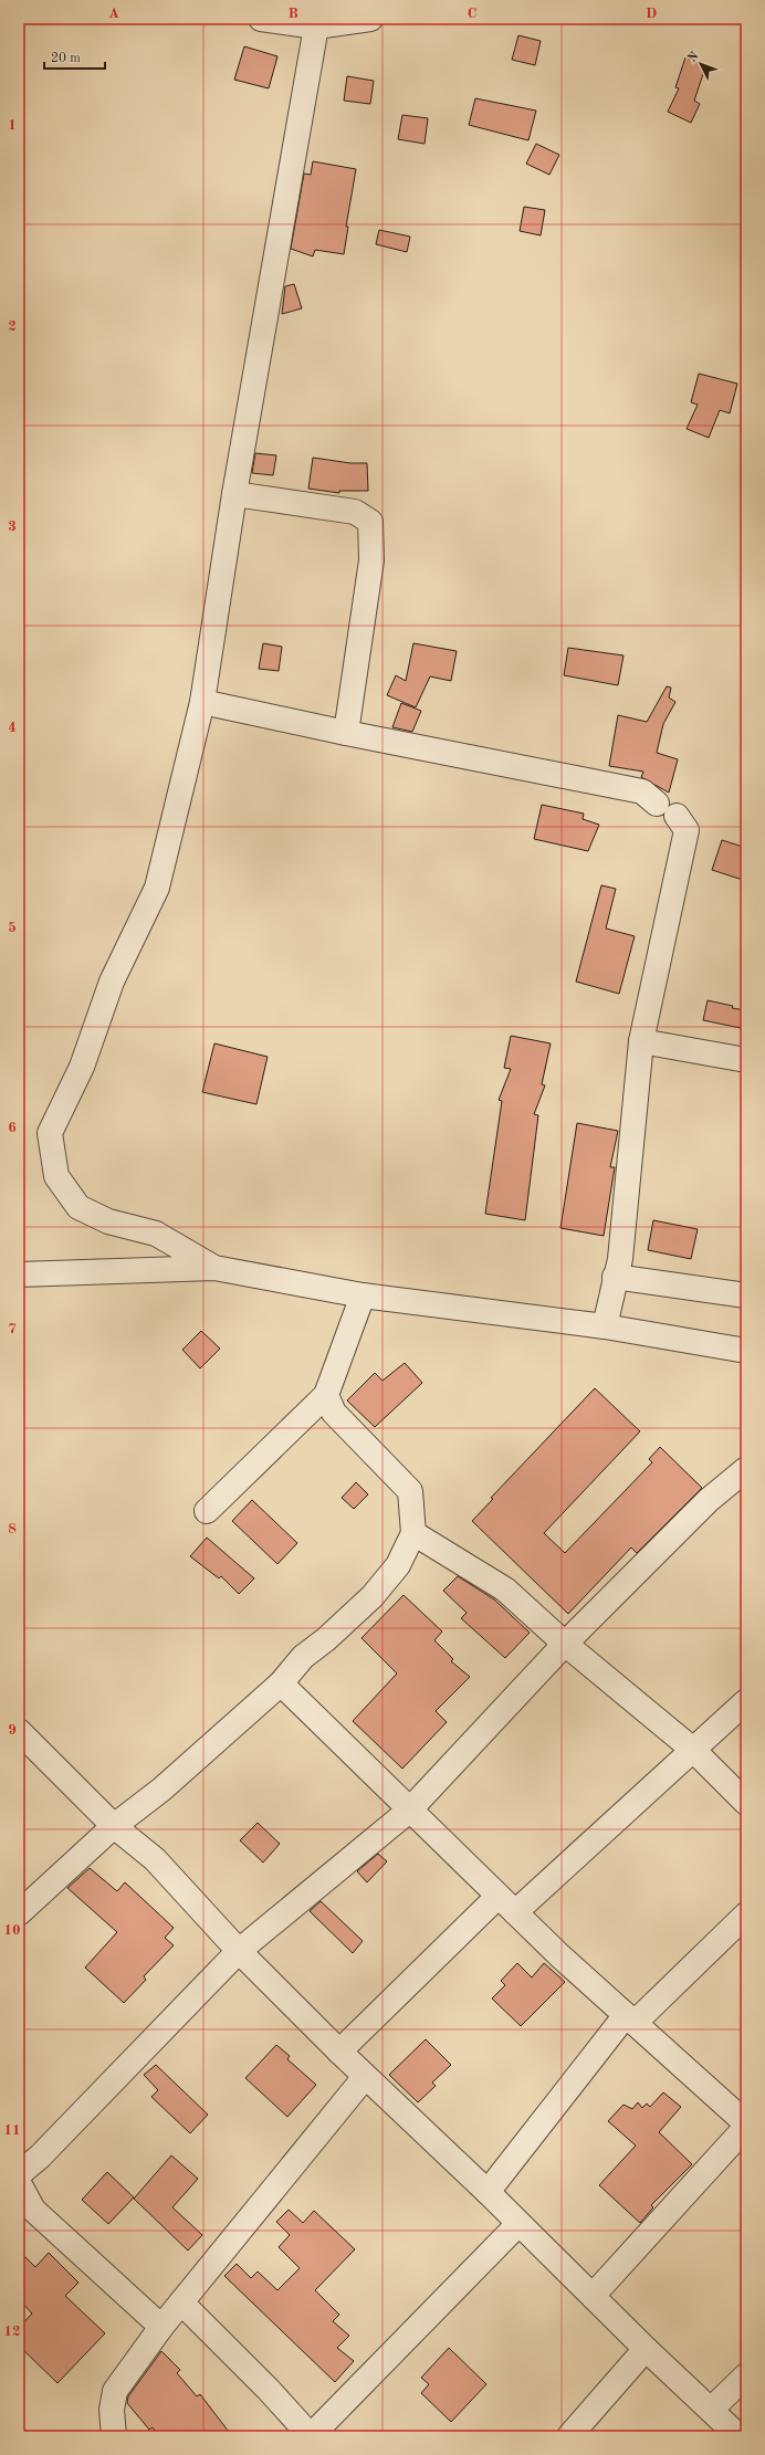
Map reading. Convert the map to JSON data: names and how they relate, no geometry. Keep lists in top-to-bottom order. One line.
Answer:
{"scale_bar":"20 m","north":"top left","grid":{"columns":["A","B","C","D"],"rows":["1","2","3","4","5","6","7","8","9","10","11","12"]}}
